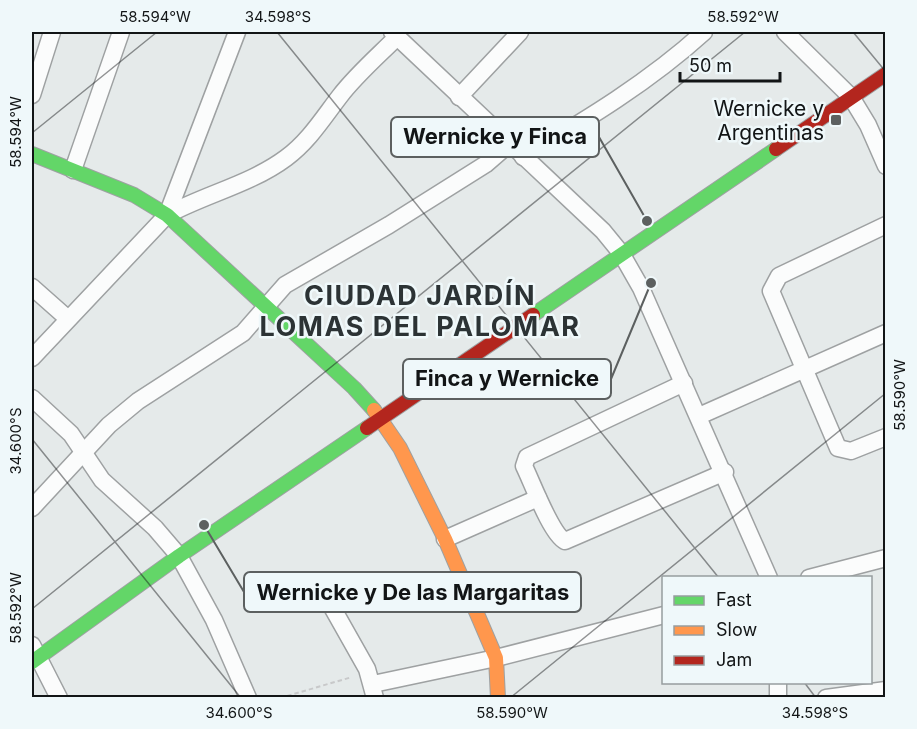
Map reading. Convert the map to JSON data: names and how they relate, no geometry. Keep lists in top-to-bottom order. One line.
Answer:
{"districts":["CIUDAD JARDÍN LOMAS DEL PALOMAR"],"places":{"transit":["Wernicke y Argentinas"],"other":["Wernicke y Finca","Finca y Wernicke","Wernicke y De las Margaritas"]},"legend":["Fast","Slow","Jam"],"scale_bar":"50 m","coordinates":["58.594°W","34.598°S","58.592°W","58.590°W","34.600°S"]}
